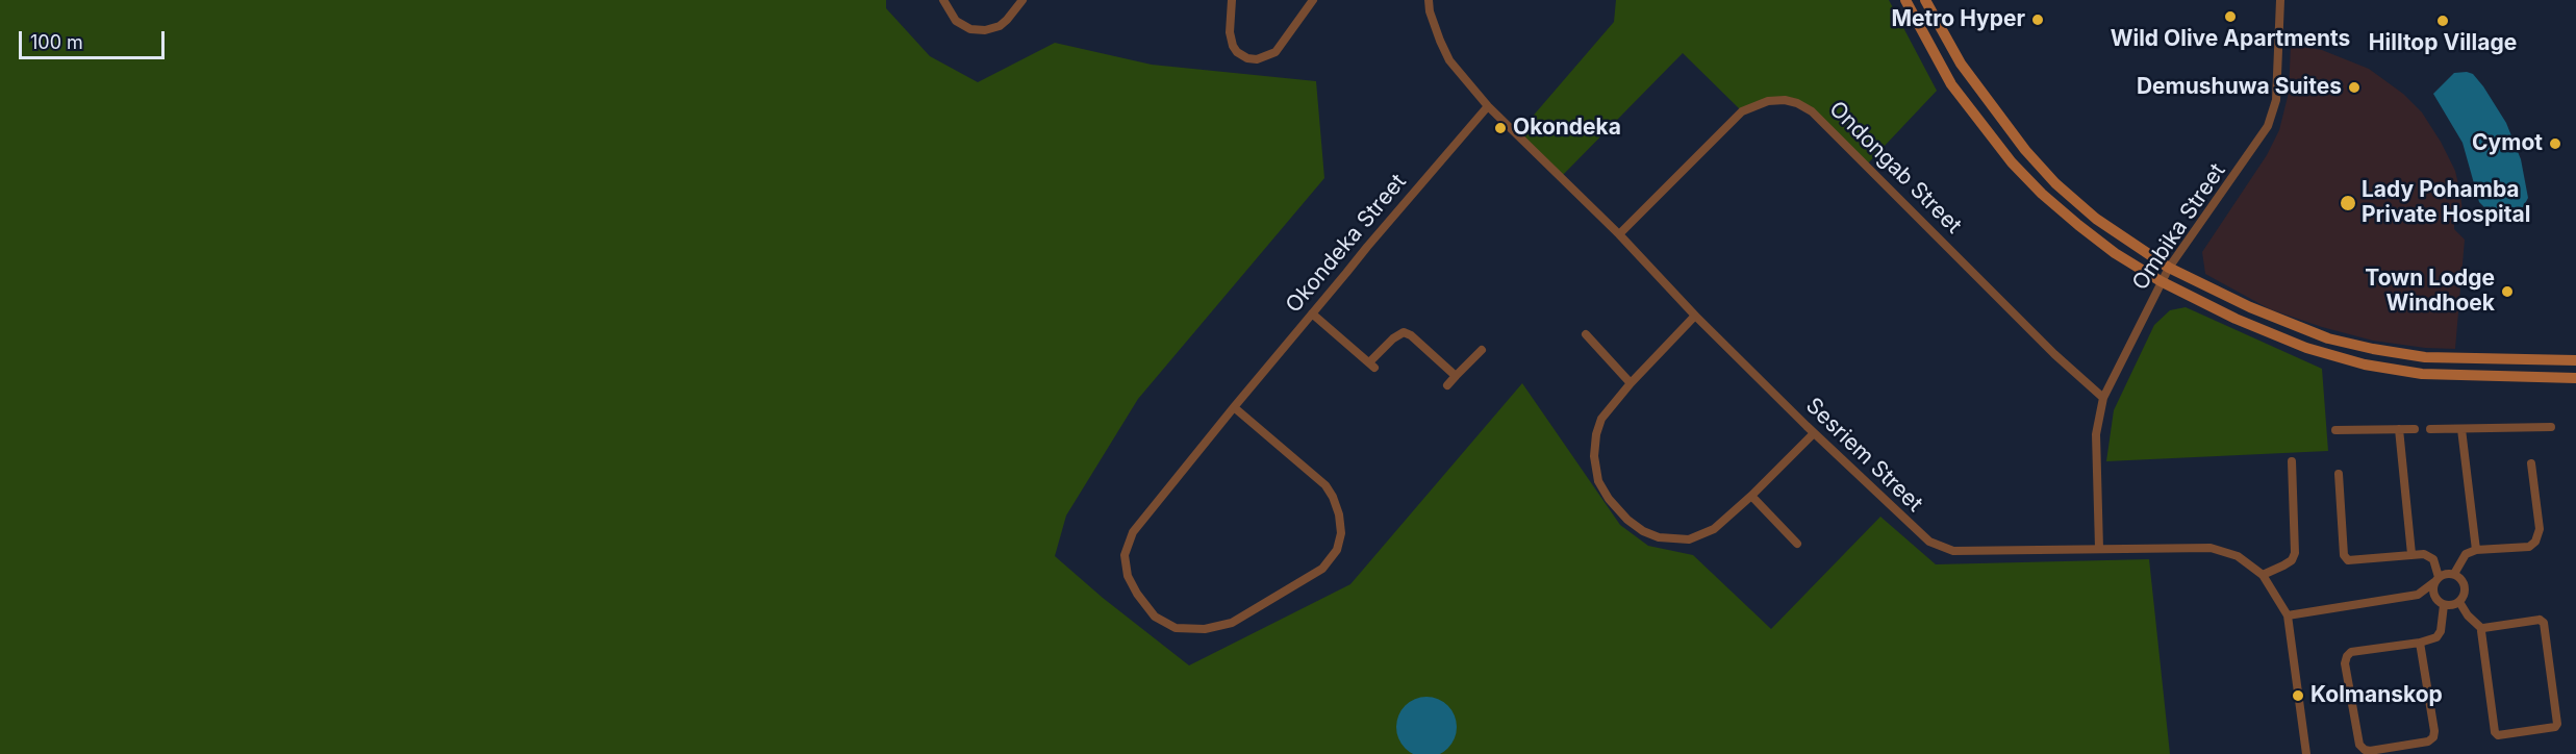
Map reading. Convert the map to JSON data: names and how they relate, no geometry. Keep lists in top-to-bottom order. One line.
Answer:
{"streets":{"street":["Ondongab Street","Ombika Street","Okondeka Street","Sesriem Street"]},"crossings":[["Ondongab Street","Ombika Street"],["Ondongab Street","Sesriem Street"],["Ombika Street","Sesriem Street"],["Okondeka Street","Sesriem Street"]],"places":["Wild Olive Apartments","Metro Hyper","Hilltop Village","Demushuwa Suites","Okondeka","Cymot","Lady Pohamba Private Hospital","Town Lodge Windhoek","Kolmanskop"],"scale_bar":"100 m"}
